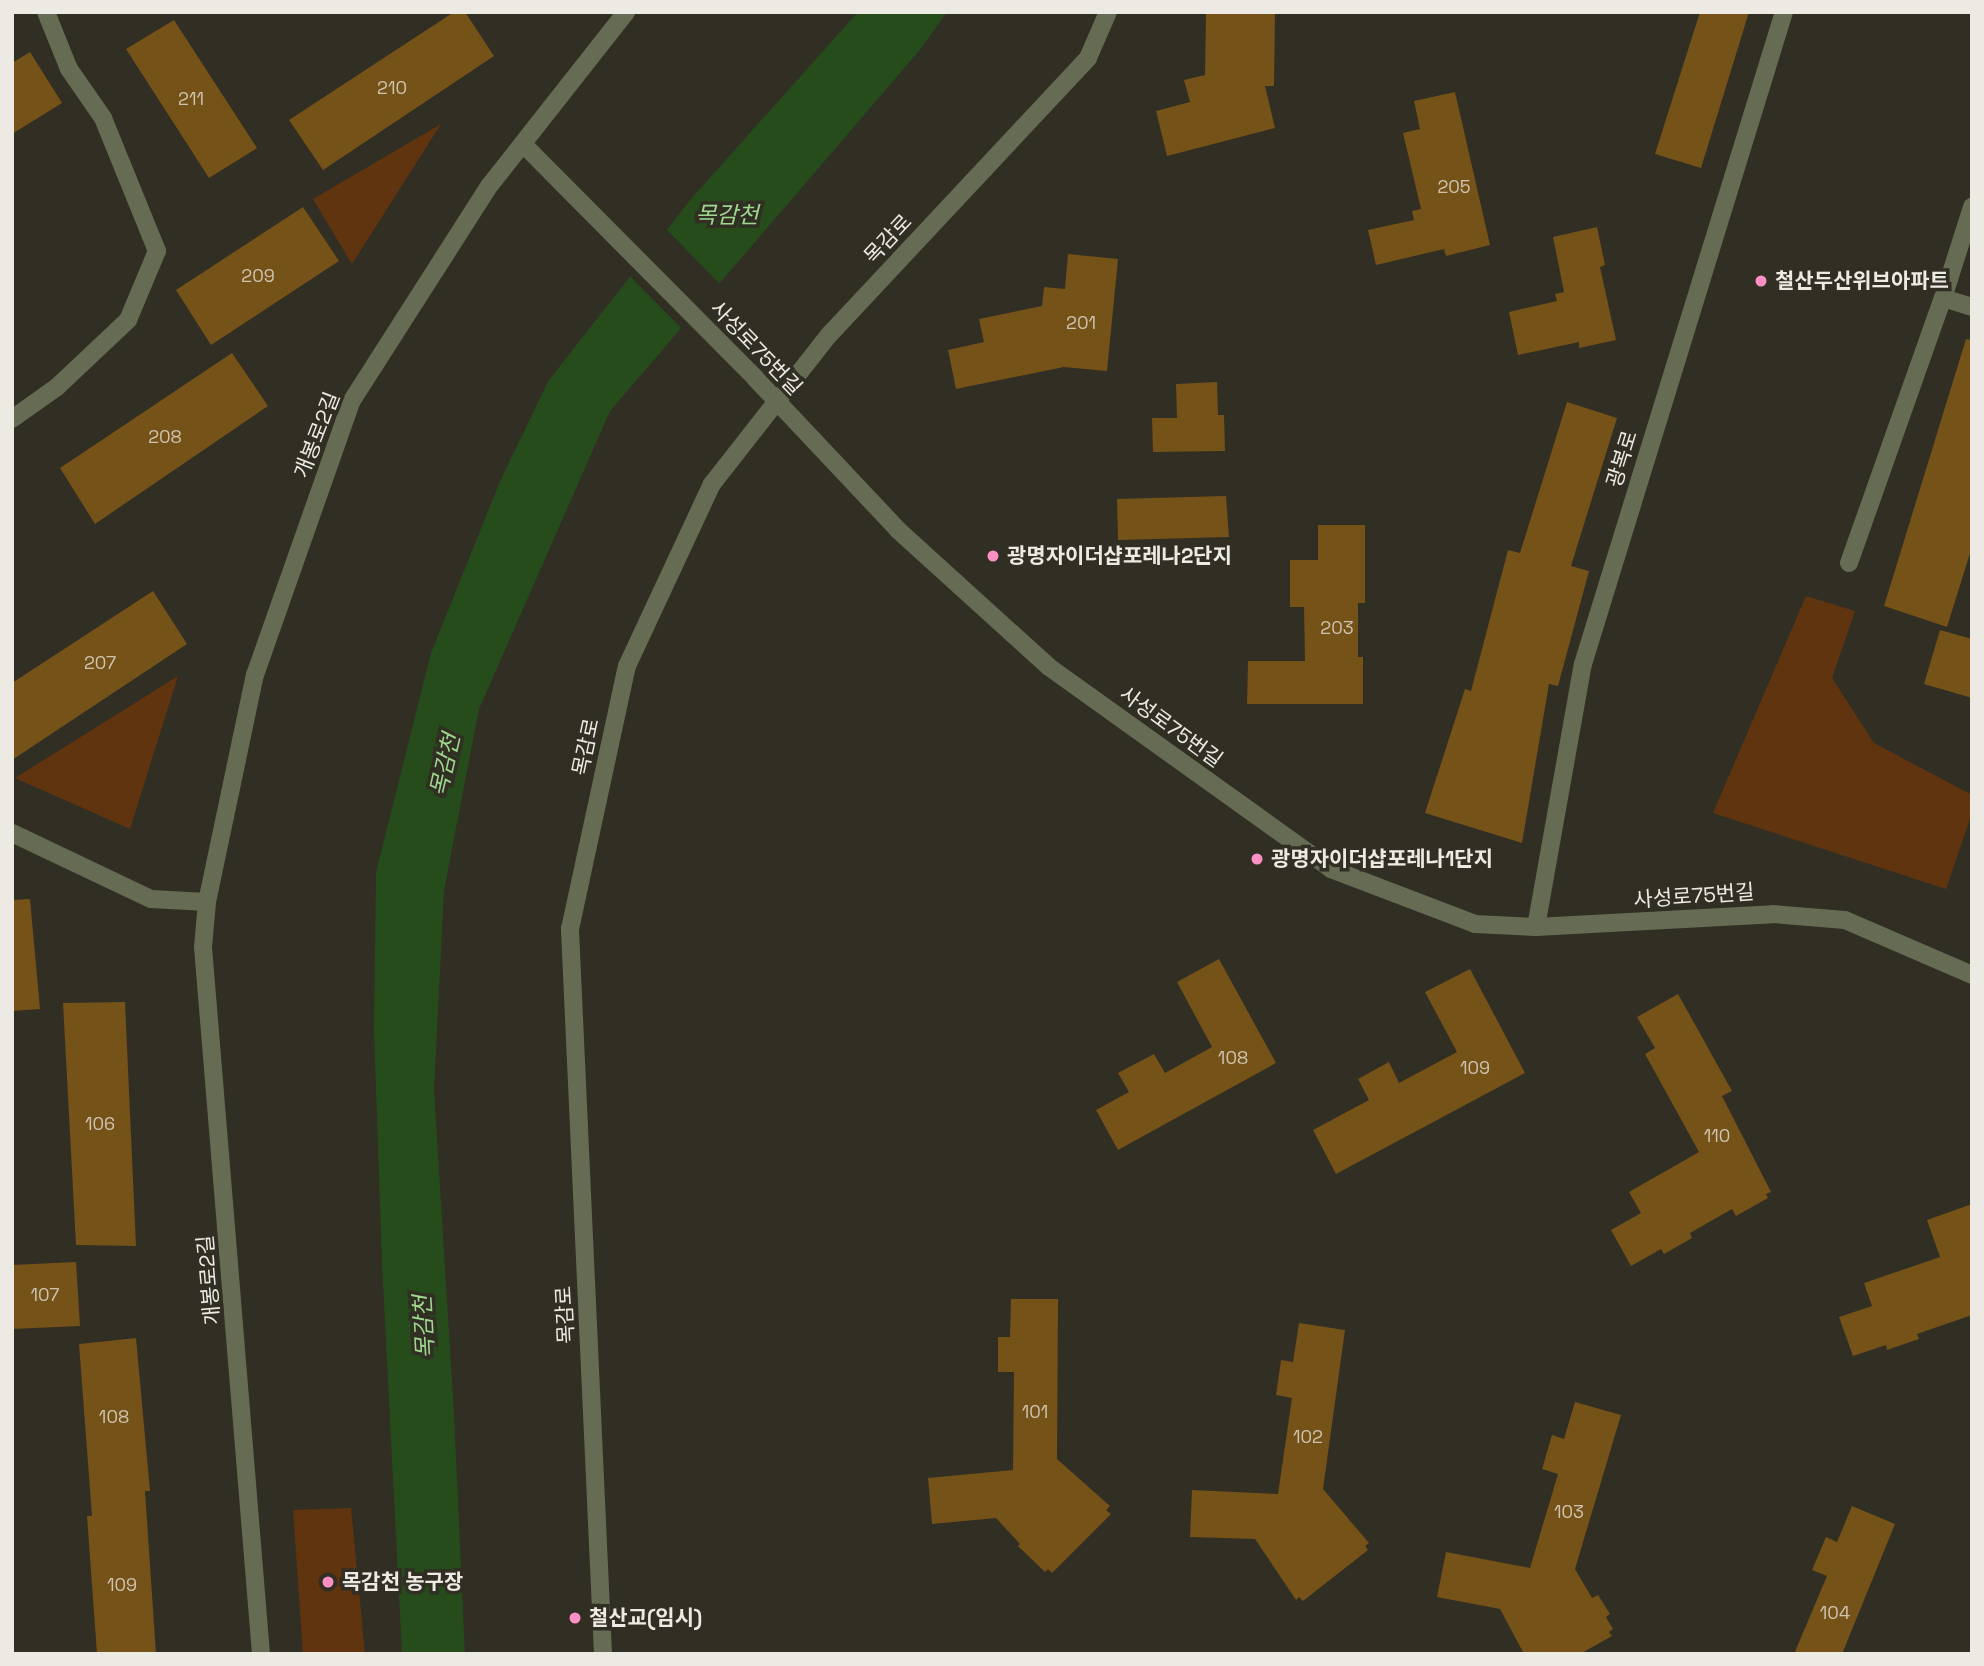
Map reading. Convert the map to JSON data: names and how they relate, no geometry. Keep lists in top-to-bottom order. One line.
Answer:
{"streets":{"street":["목감로","사성로75번길","개봉로2길","광복로"]},"crossings":[["목감로","사성로75번길"],["사성로75번길","개봉로2길"],["사성로75번길","광복로"]],"water":["목감천"],"places":["철산두산위브아파트","광명자이더샵포레나2단지","광명자이더샵포레나1단지","목감천 농구장","철산교(임시)"],"house_numbers":["210","211","205","209","201","208","203","207","108","109","106","110","107","101","108","102","103","109","104"]}
